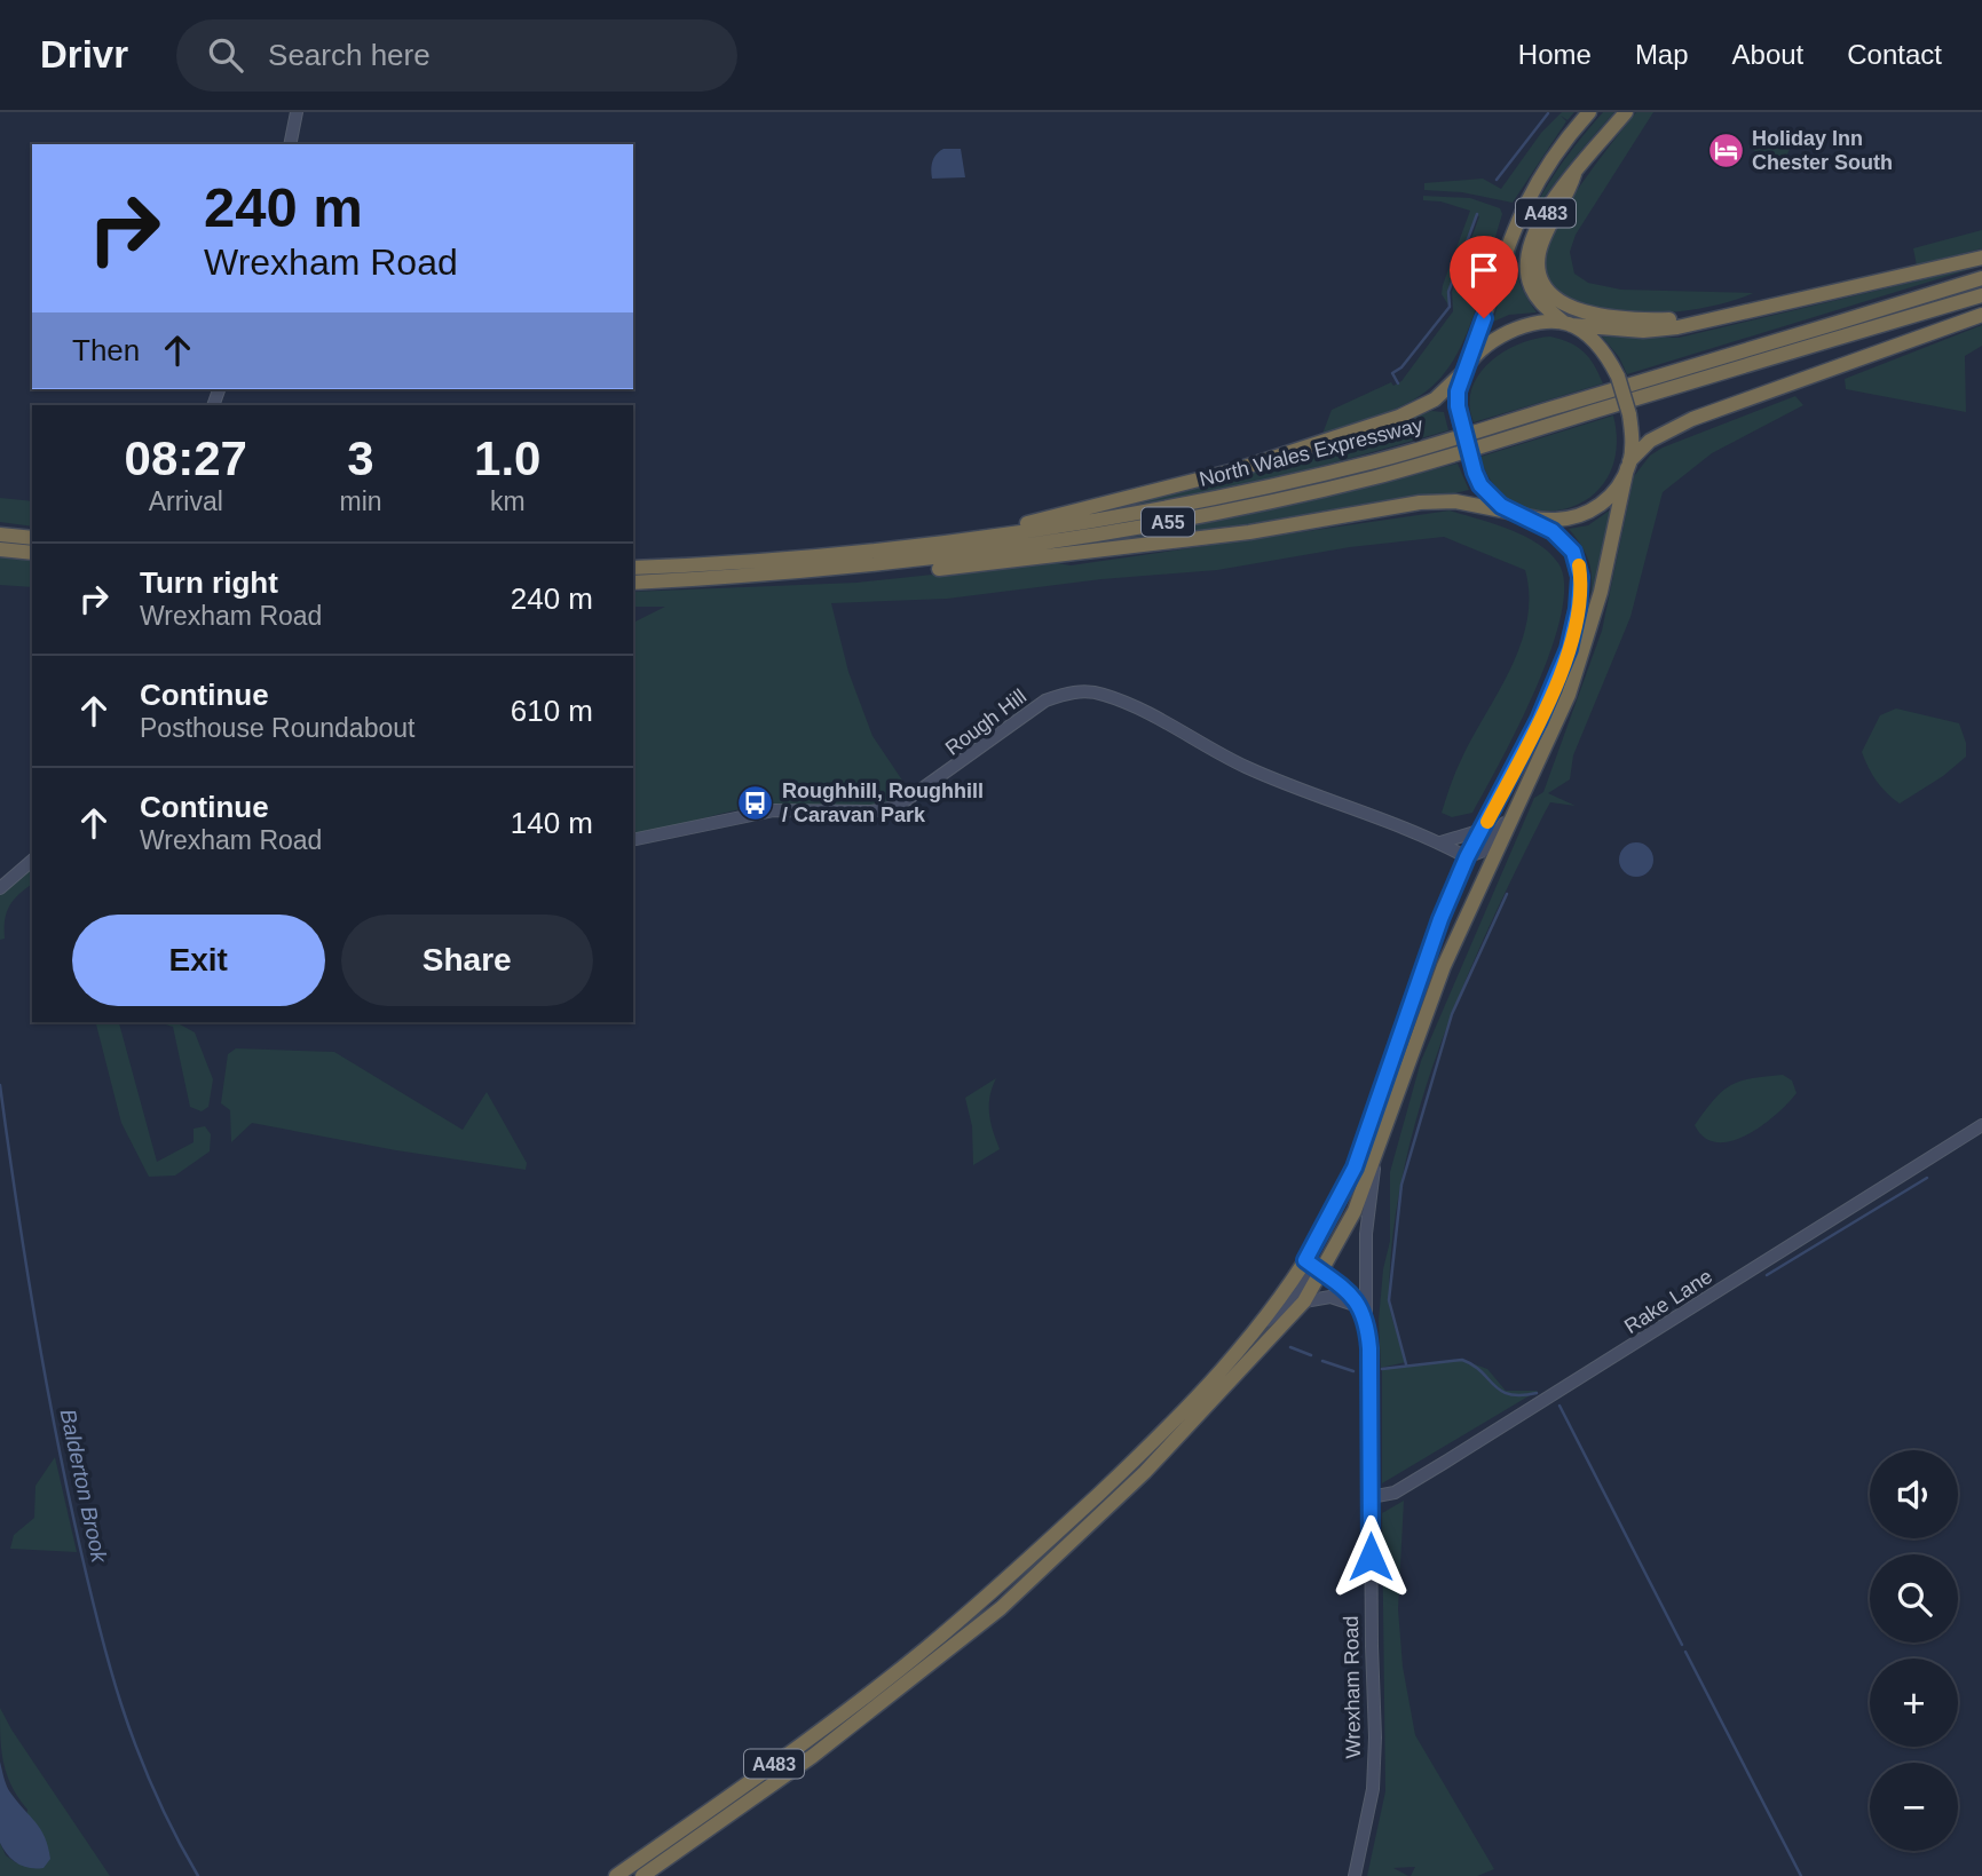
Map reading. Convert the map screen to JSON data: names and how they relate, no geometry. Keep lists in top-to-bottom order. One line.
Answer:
{"streets":{"highway":["A483","North Wales Expressway","A55"],"street":["Rough Hill","Rake Lane","Wrexham Road"]},"crossings":[["A483","Rough Hill"],["A483","Wrexham Road"],["Rake Lane","Wrexham Road"]],"water":["Balderton Brook"],"places":{"hotel":["Holiday Inn Chester South"],"bus stop":["Roughhill, Roughhill / Caravan Park"]},"page":{"header":"Drivr","search":"Search here","nav":["Home","Map","About","Contact"],"turn":["240 m","Wrexham Road"],"then":"Then","eta":["08:27","Arrival","3","min","1.0","km"],"list":[{"name":"Turn right","note":"Wrexham Road","value":"240 m"},{"name":"Continue","note":"Posthouse Roundabout","value":"610 m"},{"name":"Continue","note":"Wrexham Road","value":"140 m"}],"buttons":["Exit","Share"],"map_buttons":["+","−"]}}
